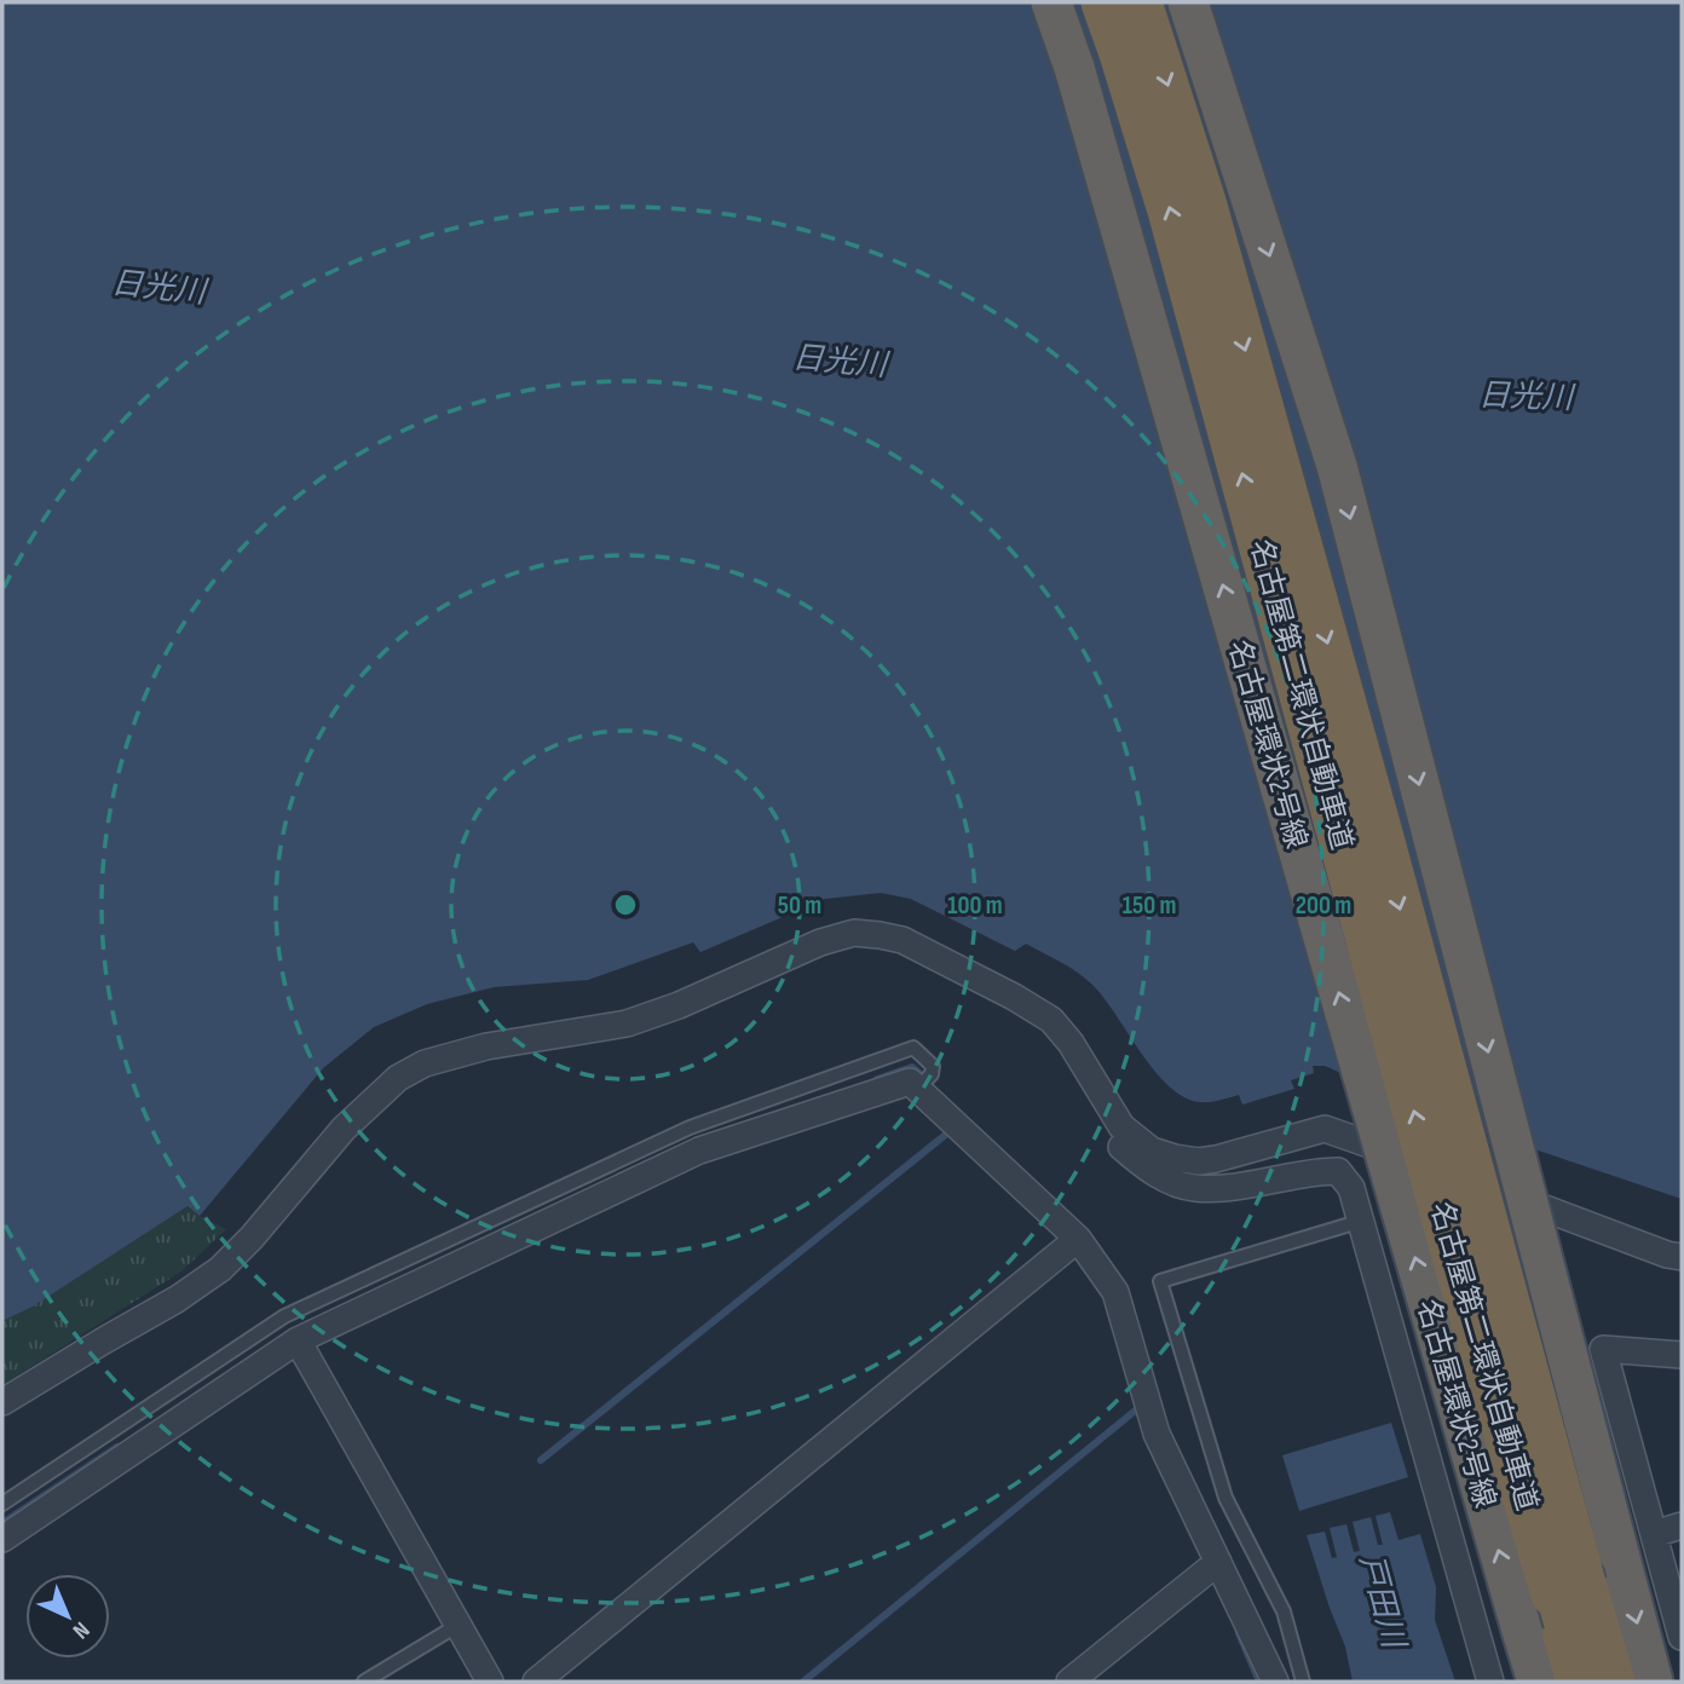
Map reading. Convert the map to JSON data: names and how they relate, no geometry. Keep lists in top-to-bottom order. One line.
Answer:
{"streets":{"highway":["名古屋第二環状自動車道","名古屋環状2号線"]},"water":["日光川","戸田川"],"north":"bottom right","rings":["50 m","100 m","150 m","200 m"]}
